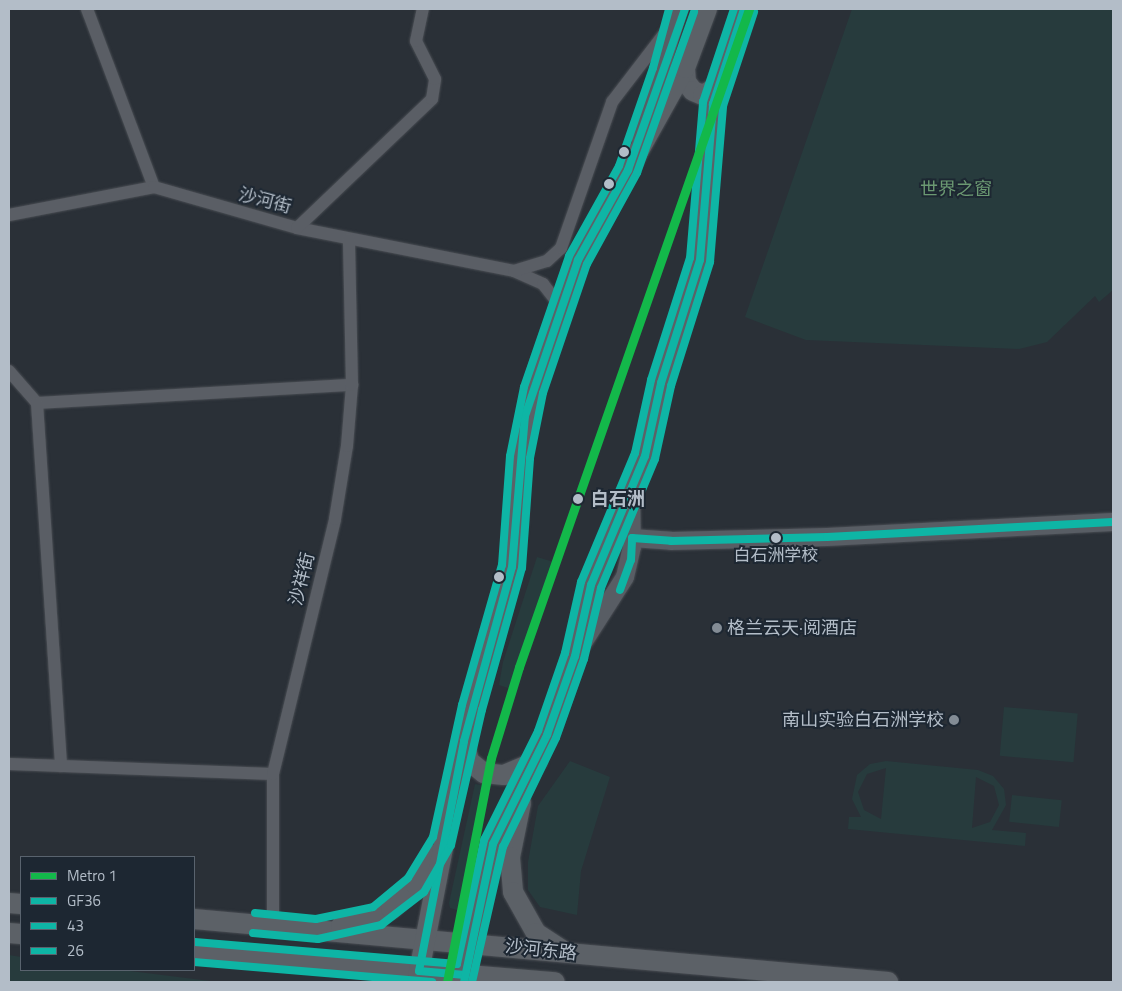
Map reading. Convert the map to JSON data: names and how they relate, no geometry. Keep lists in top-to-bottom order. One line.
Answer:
{"streets":{"main road":["沙河东路"],"street":["沙河街","沙祥街"]},"crossings":[["沙河街","沙祥街"],["沙祥街","沙河东路"]],"parks":["世界之窗"],"places":["白石洲","白石洲学校","格兰云天·阅酒店","南山实验白石洲学校"],"lines":["metro line 1","transit line GF36","transit line 26","transit line 43"],"legend":["Metro 1","GF36","43","26"]}
